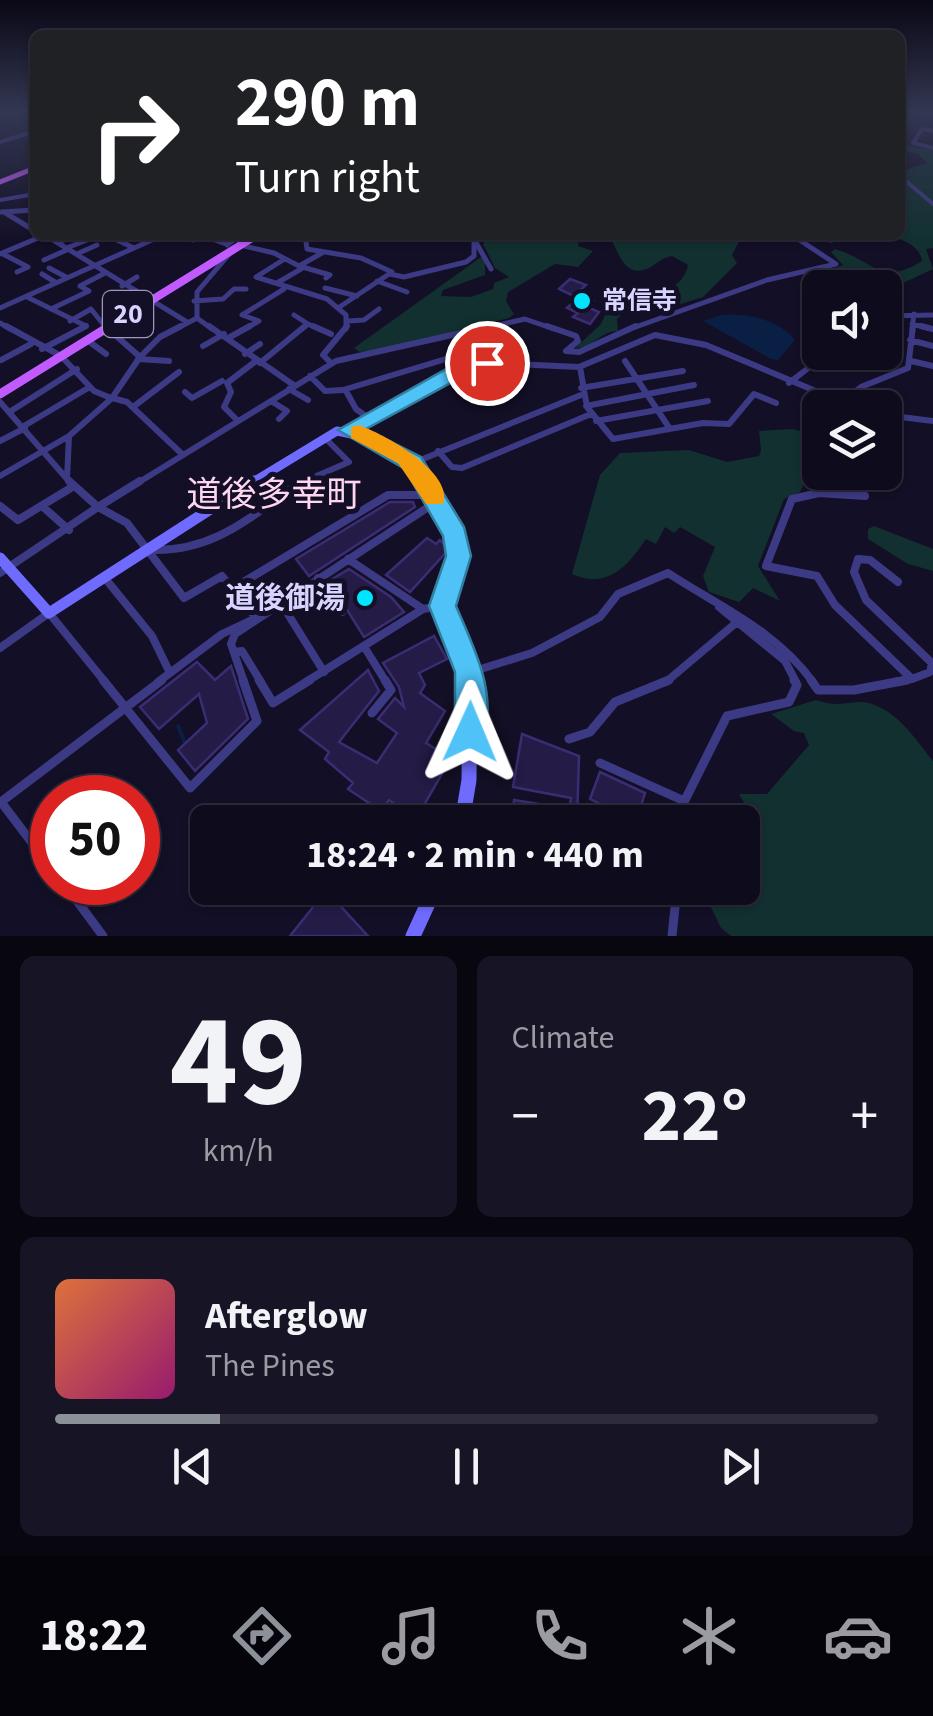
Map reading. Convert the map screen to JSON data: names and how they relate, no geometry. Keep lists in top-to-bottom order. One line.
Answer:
{"streets":{"main road":["20"]},"districts":["道後多幸町"],"places":["常信寺","道後御湯"],"page":{"turn":["290 m","Turn right"],"limit":"50","trip":"18:24 · 2 min · 440 m","tile":[["49","km/h"],"Climate"],"heat":["−","22°","+"],"song":["Afterglow","The Pines"],"tabs":"18:22"}}
